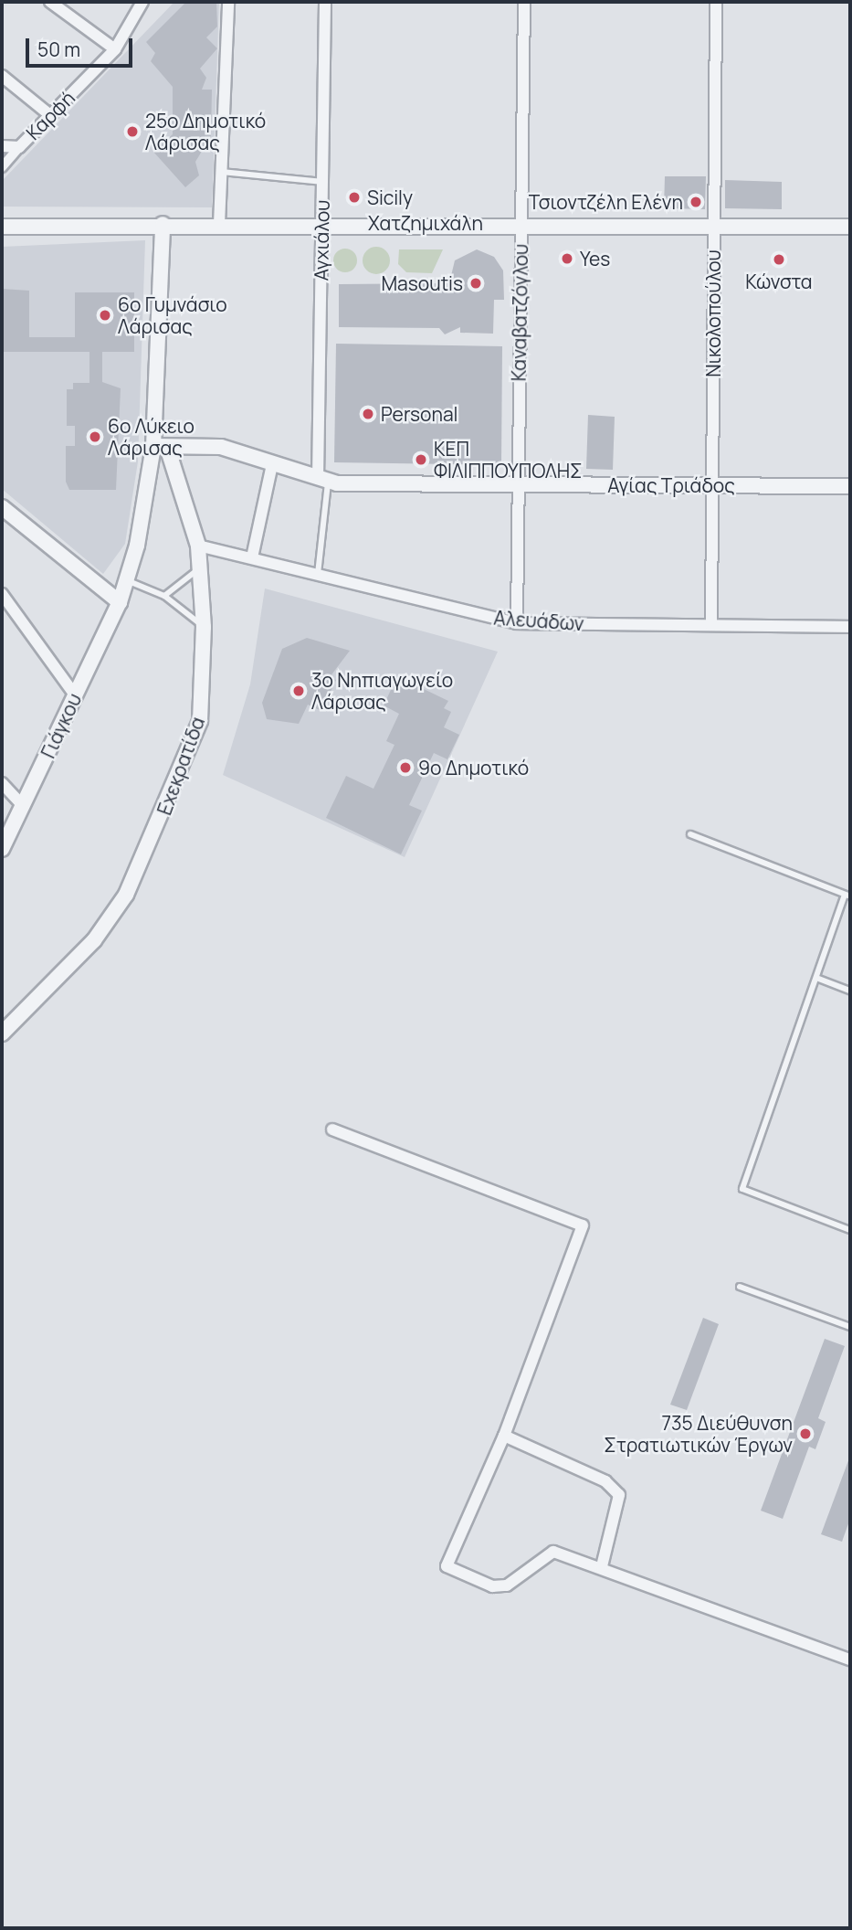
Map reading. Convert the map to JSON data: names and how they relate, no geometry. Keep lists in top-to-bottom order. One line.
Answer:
{"streets":{"street":["Καρφή","Χατζημιχάλη","Αγχιάλου","Καναβατζόγλου","Νικολοπούλου","Αγίας Τριάδος","Αλευάδων","Γιάγκου","Εχεκρατίδα"]},"crossings":[["Χατζημιχάλη","Αγχιάλου"],["Χατζημιχάλη","Καναβατζόγλου"],["Χατζημιχάλη","Νικολοπούλου"],["Αγχιάλου","Αγίας Τριάδος"],["Καναβατζόγλου","Αγίας Τριάδος"],["Καναβατζόγλου","Αλευάδων"],["Νικολοπούλου","Αγίας Τριάδος"],["Νικολοπούλου","Αλευάδων"],["Αγίας Τριάδος","Γιάγκου"],["Αγίας Τριάδος","Εχεκρατίδα"],["Αλευάδων","Εχεκρατίδα"],["Γιάγκου","Εχεκρατίδα"]],"places":["25ο Δημοτικό Λάρισας","Sicily","Τσιοντζέλη Ελένη","Yes","Κώνστα","Masoutis","6ο Γυμνάσιο Λάρισας","Personal","6ο Λύκειο Λάρισας","ΚΕΠ ΦΙΛΙΠΠΟΥΠΟΛΗΣ","3o Νηπιαγωγείο Λάρισας","9ο Δημοτικό","735 Διεύθυνση Στρατιωτικών Έργων"],"scale_bar":"50 m"}
